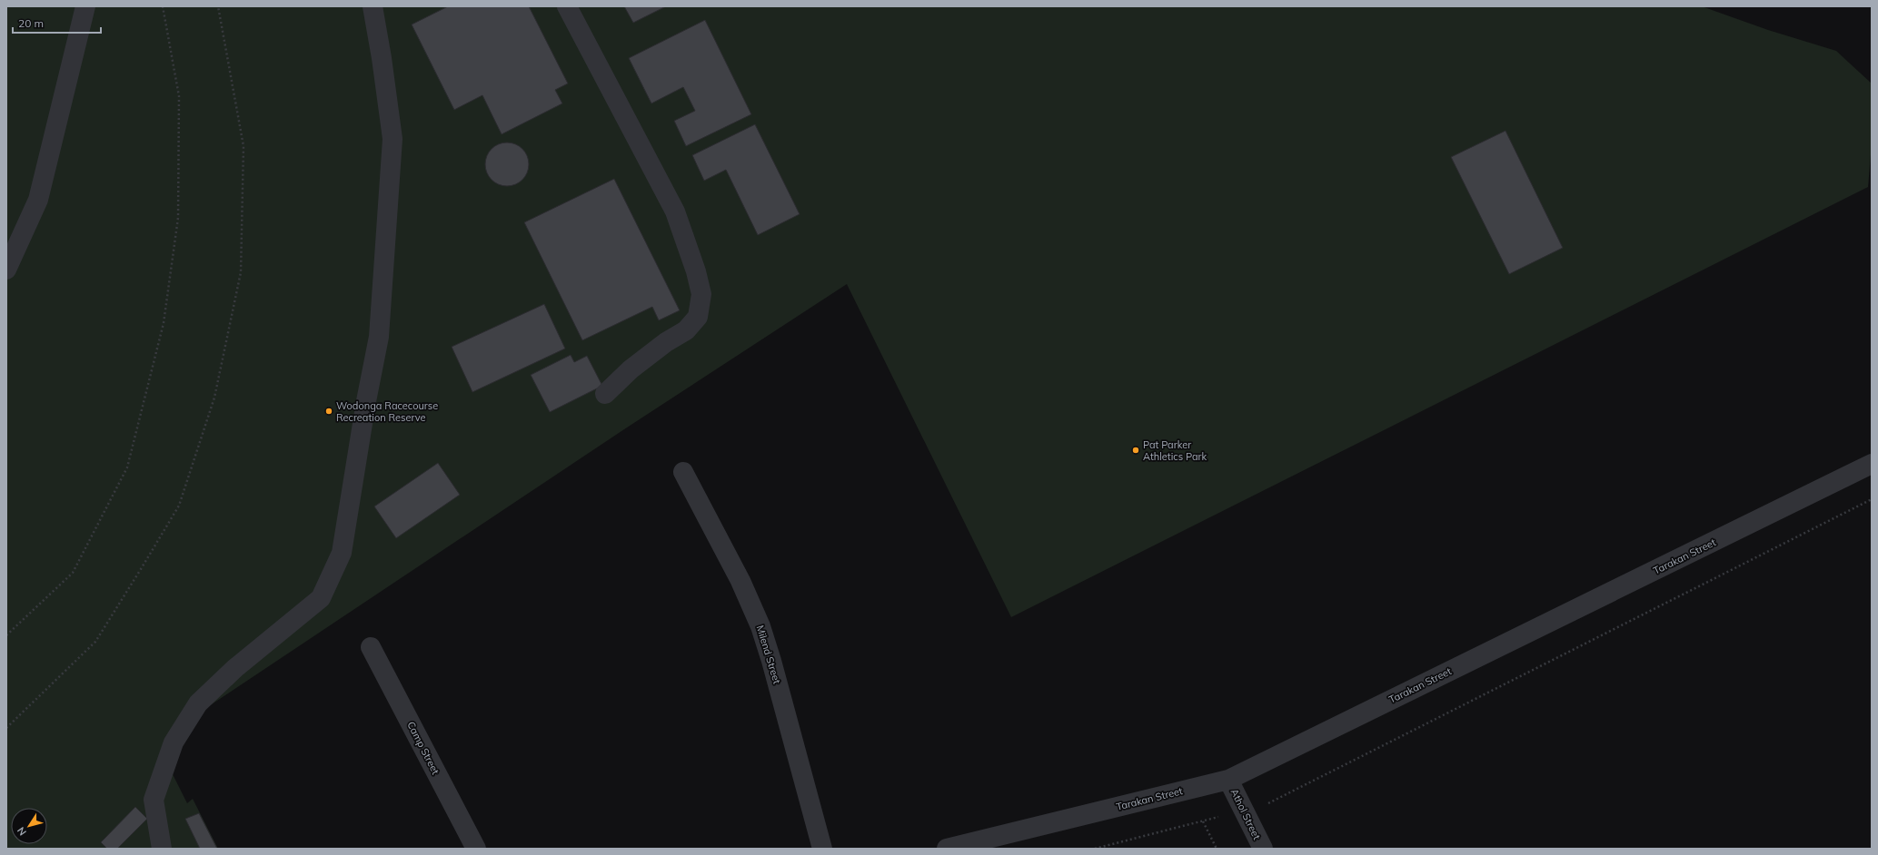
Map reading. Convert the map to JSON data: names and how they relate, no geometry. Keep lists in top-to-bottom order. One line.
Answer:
{"streets":{"street":["Tarakan Street","Milend Street","Camp Street","Athol Street"]},"crossings":[["Tarakan Street","Athol Street"]],"places":["Wodonga Racecourse Recreation Reserve","Pat Parker Athletics Park"],"scale_bar":"20 m","north":"bottom left"}
